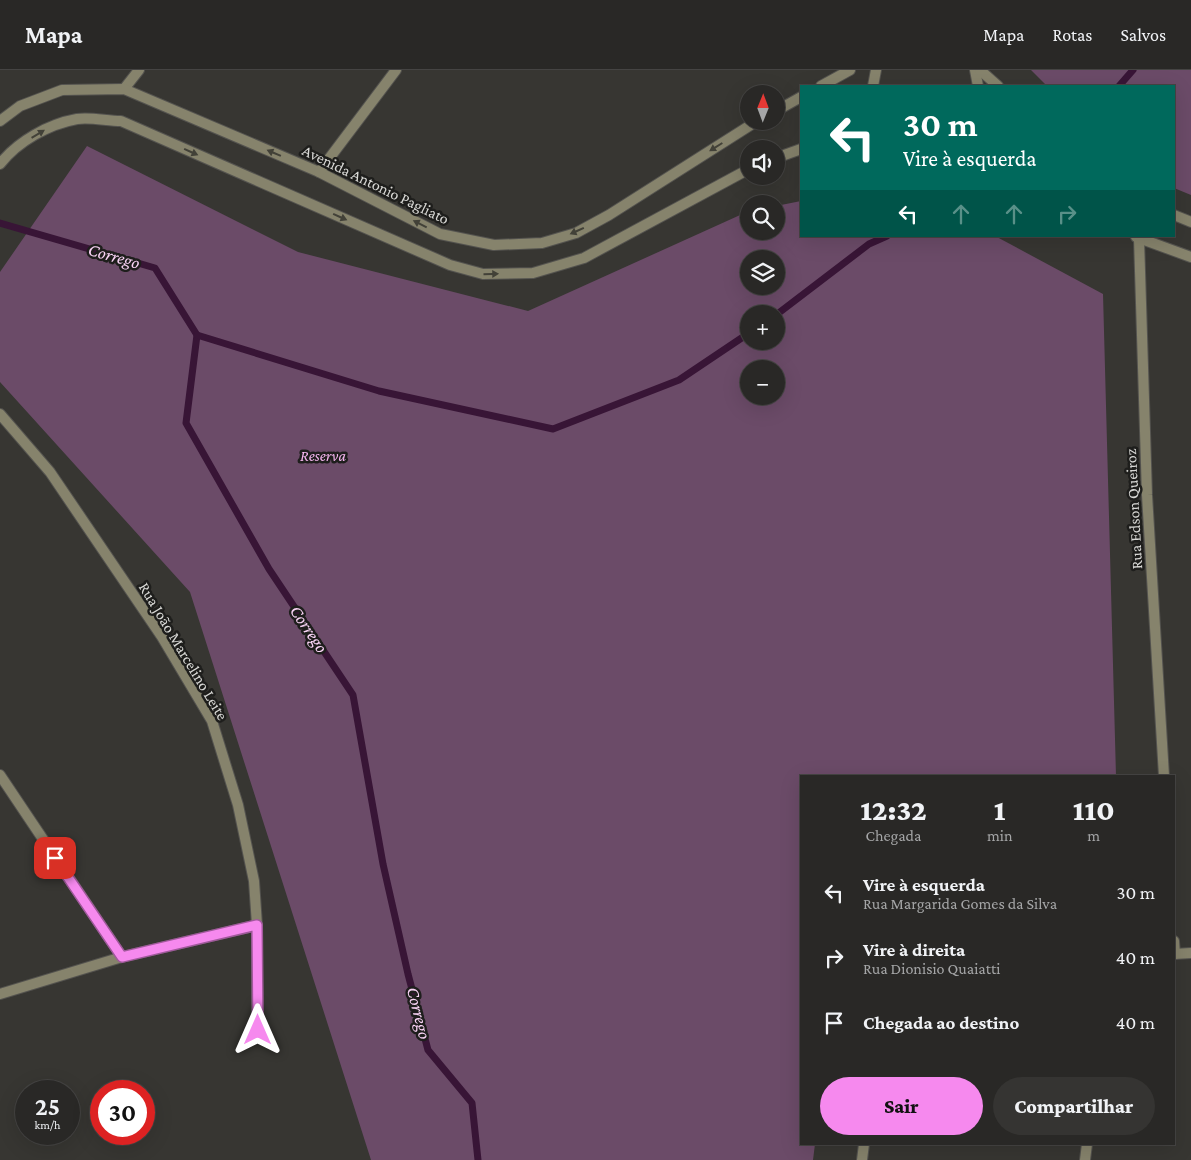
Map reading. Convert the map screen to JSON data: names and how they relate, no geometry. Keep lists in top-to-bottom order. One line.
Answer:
{"streets":{"street":["Avenida Antonio Pagliato","Rua Edson Queiroz","Rua João Marcelino Leite"]},"water":["Corrego"],"parks":["Reserva"],"north":"top","page":{"header":"Mapa","nav":["Mapa","Rotas","Salvos"],"map_buttons":["+","−"],"turn":["30 m","Vire à esquerda"],"eta":["12:32","Chegada","1","min","110","m"],"list":[{"name":"Vire à esquerda","note":"Rua Margarida Gomes da Silva","value":"30 m"},{"name":"Vire à direita","note":"Rua Dionisio Quaiatti","value":"40 m"},{"name":"Chegada ao destino","value":"40 m"}],"buttons":["Sair","Compartilhar"],"speed":"25 km/h","limit":"30"}}
